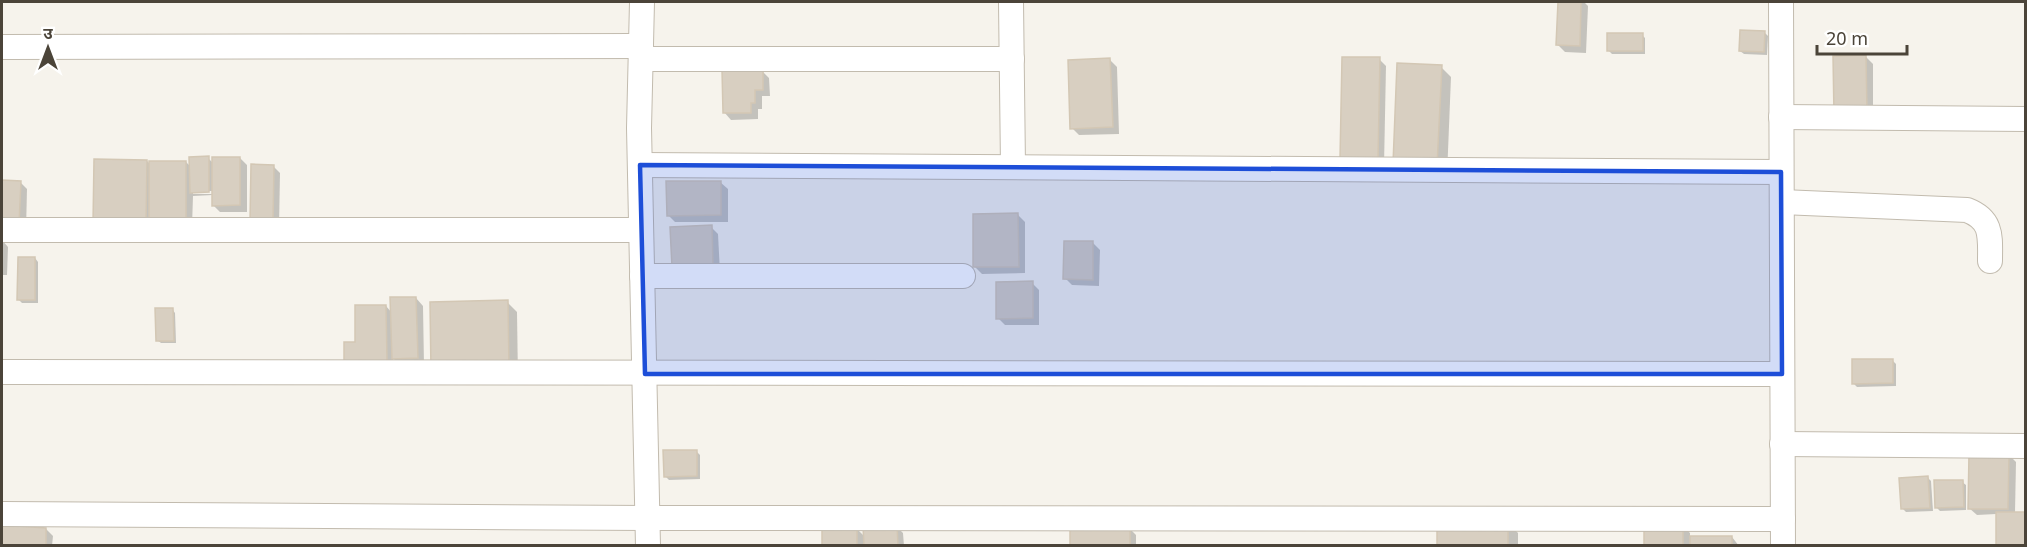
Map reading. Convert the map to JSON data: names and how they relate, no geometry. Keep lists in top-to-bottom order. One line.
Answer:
{"scale_bar":"20 m","north":"top"}
